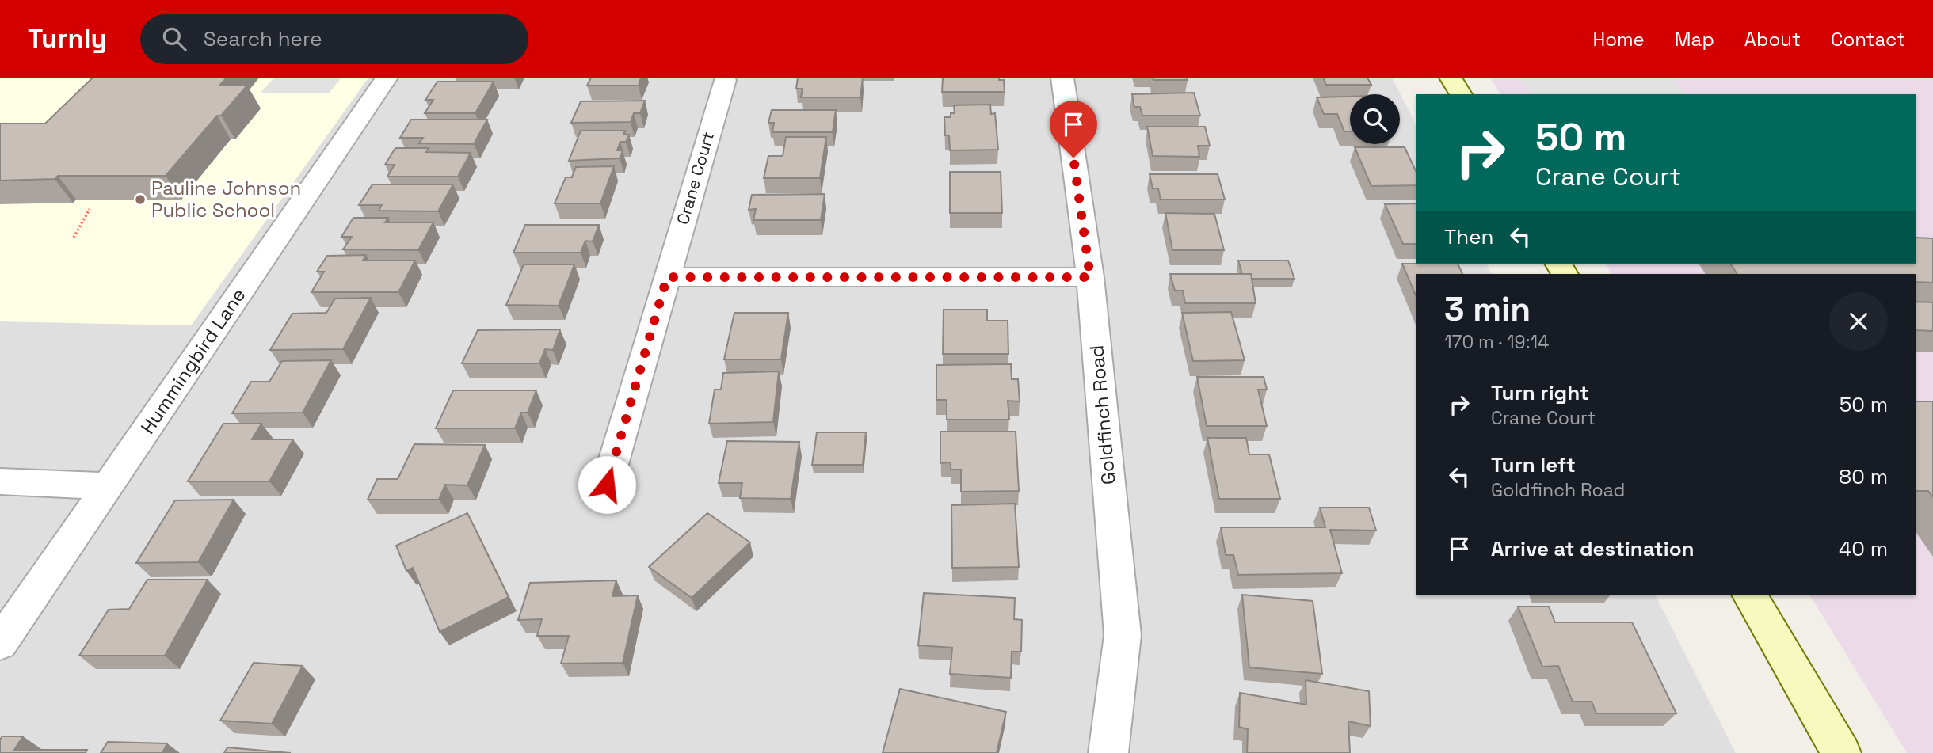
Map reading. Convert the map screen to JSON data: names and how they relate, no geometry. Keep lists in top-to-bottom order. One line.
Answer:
{"streets":{"street":["Crane Court","Hummingbird Lane","Goldfinch Road"]},"places":["Pauline Johnson Public School"],"page":{"header":"Turnly","search":"Search here","nav":["Home","Map","About","Contact"],"turn":["50 m","Crane Court"],"then":"Then","heading":["3 min","170 m · 19:14"],"list":[{"name":"Turn right","note":"Crane Court","value":"50 m"},{"name":"Turn left","note":"Goldfinch Road","value":"80 m"},{"name":"Arrive at destination","value":"40 m"}]}}
